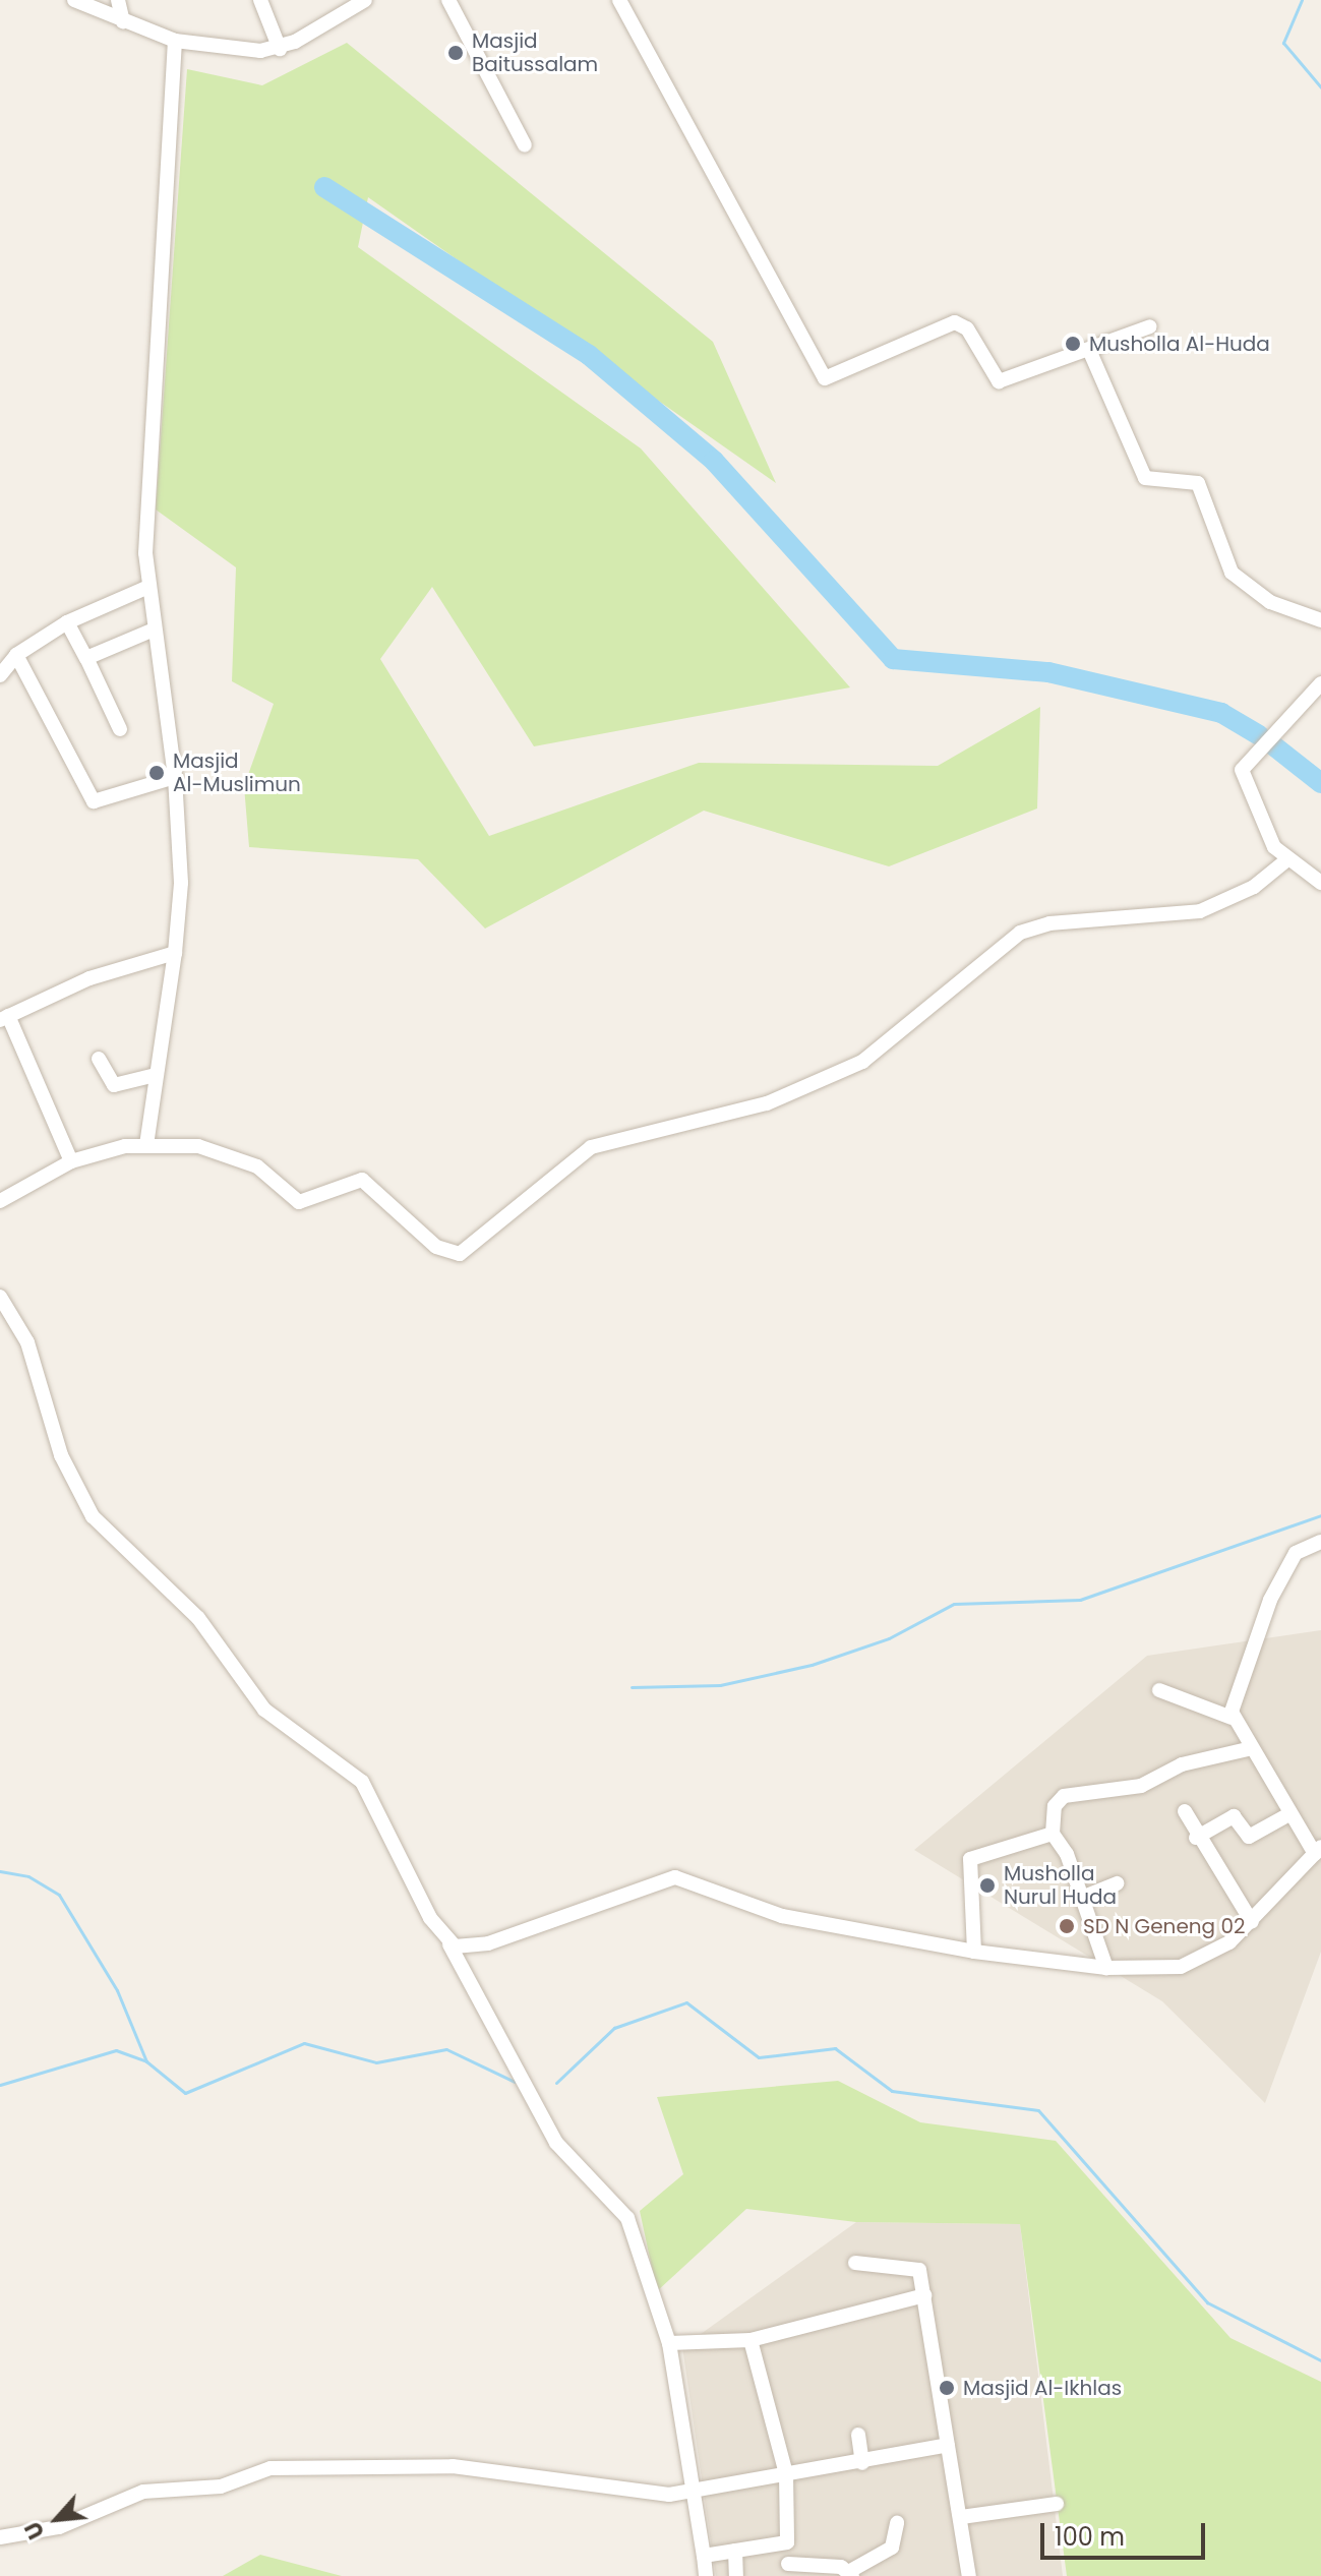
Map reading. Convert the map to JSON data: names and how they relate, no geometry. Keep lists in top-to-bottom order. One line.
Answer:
{"places":["Masjid Baitussalam","Musholla Al-Huda","Masjid Al-Muslimun","Musholla Nurul Huda","SD N Geneng 02","Masjid Al-Ikhlas"],"scale_bar":"100 m","north":"bottom left"}
